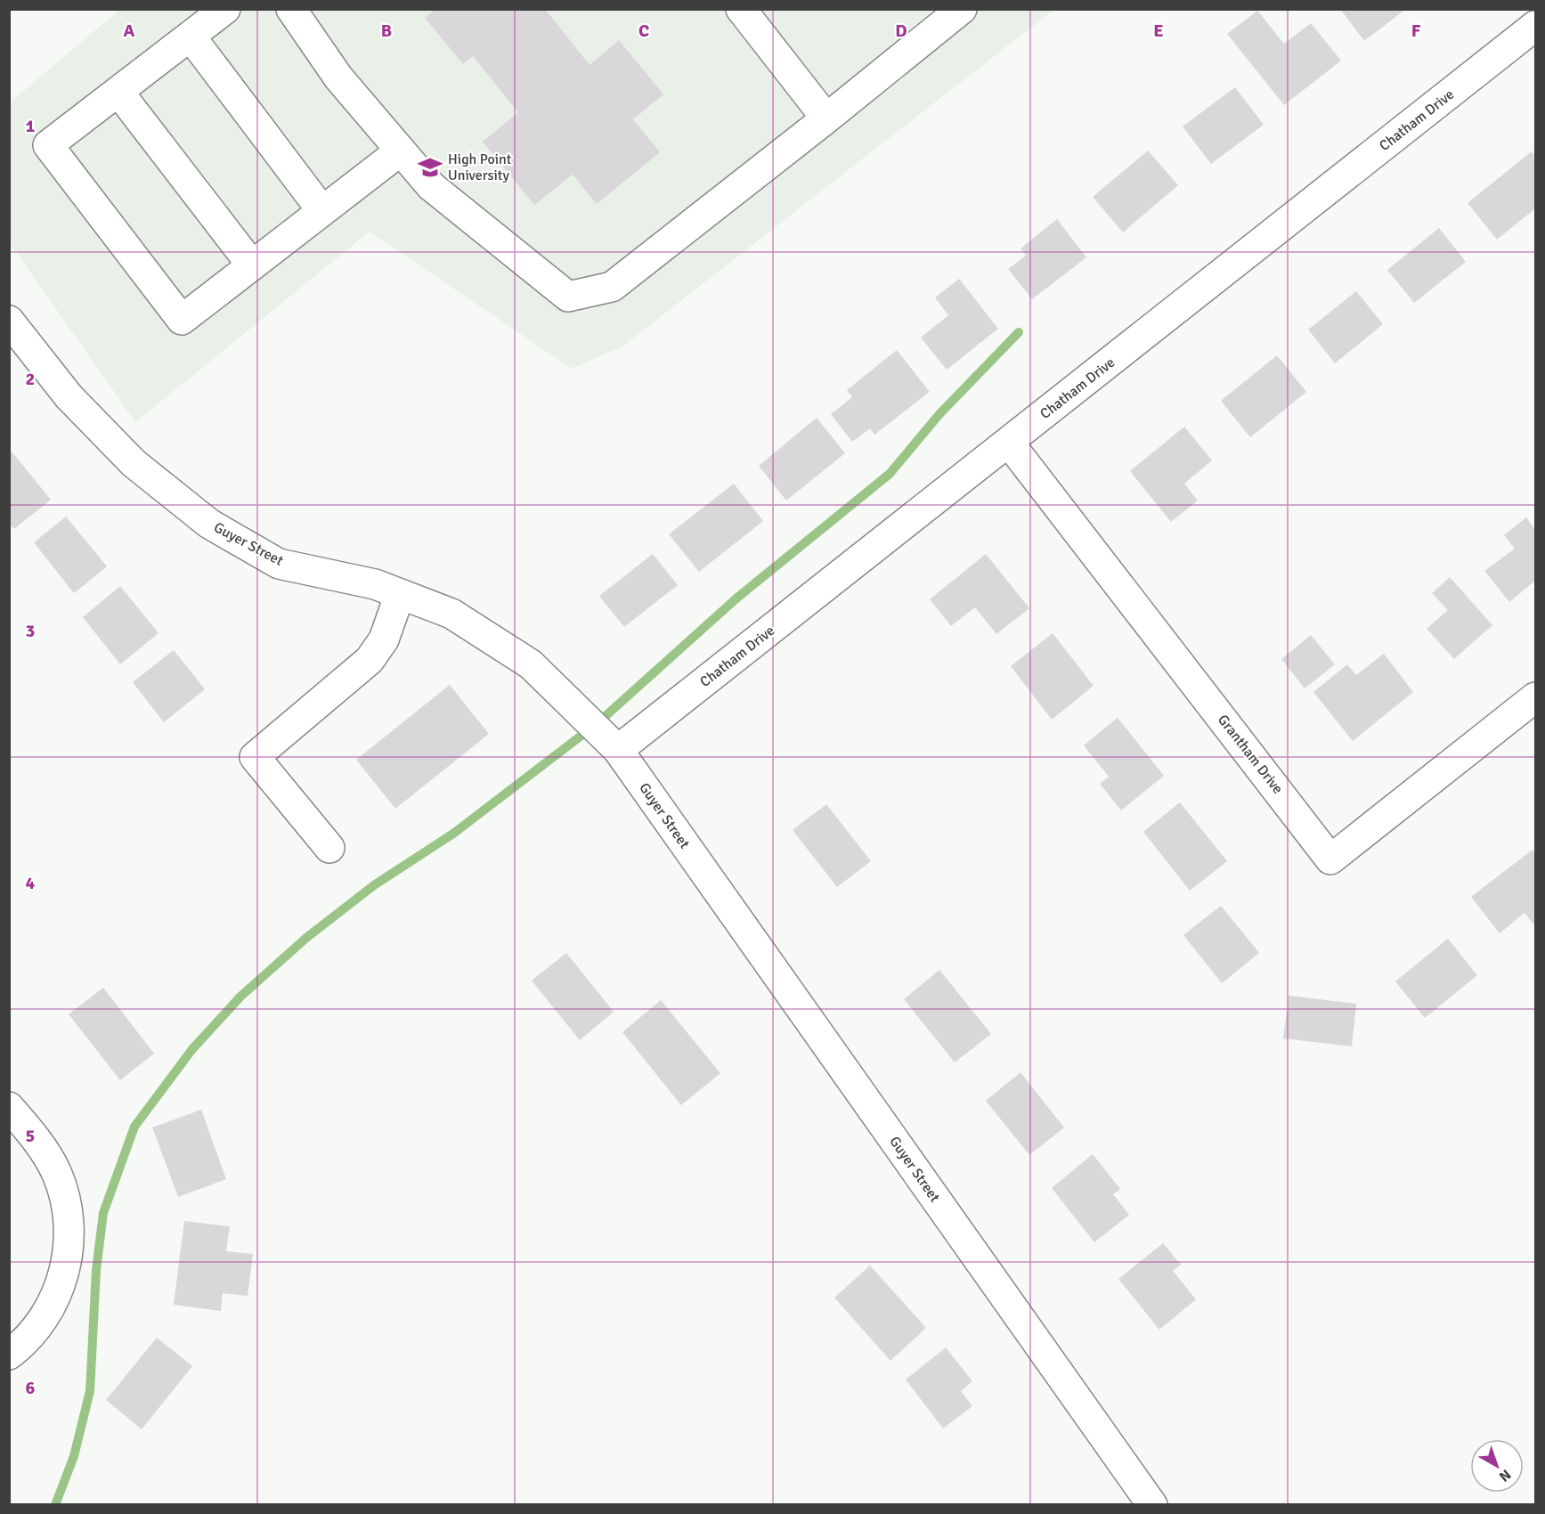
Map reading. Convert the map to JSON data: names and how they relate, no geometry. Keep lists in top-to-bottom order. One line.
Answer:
{"streets":{"street":["Chatham Drive","Guyer Street","Grantham Drive"]},"crossings":[["Chatham Drive","Guyer Street"],["Chatham Drive","Grantham Drive"]],"places":{"school or university":["High Point University"]},"north":"bottom right","grid":{"columns":["A","B","C","D","E","F"],"rows":["1","2","3","4","5","6"]}}
